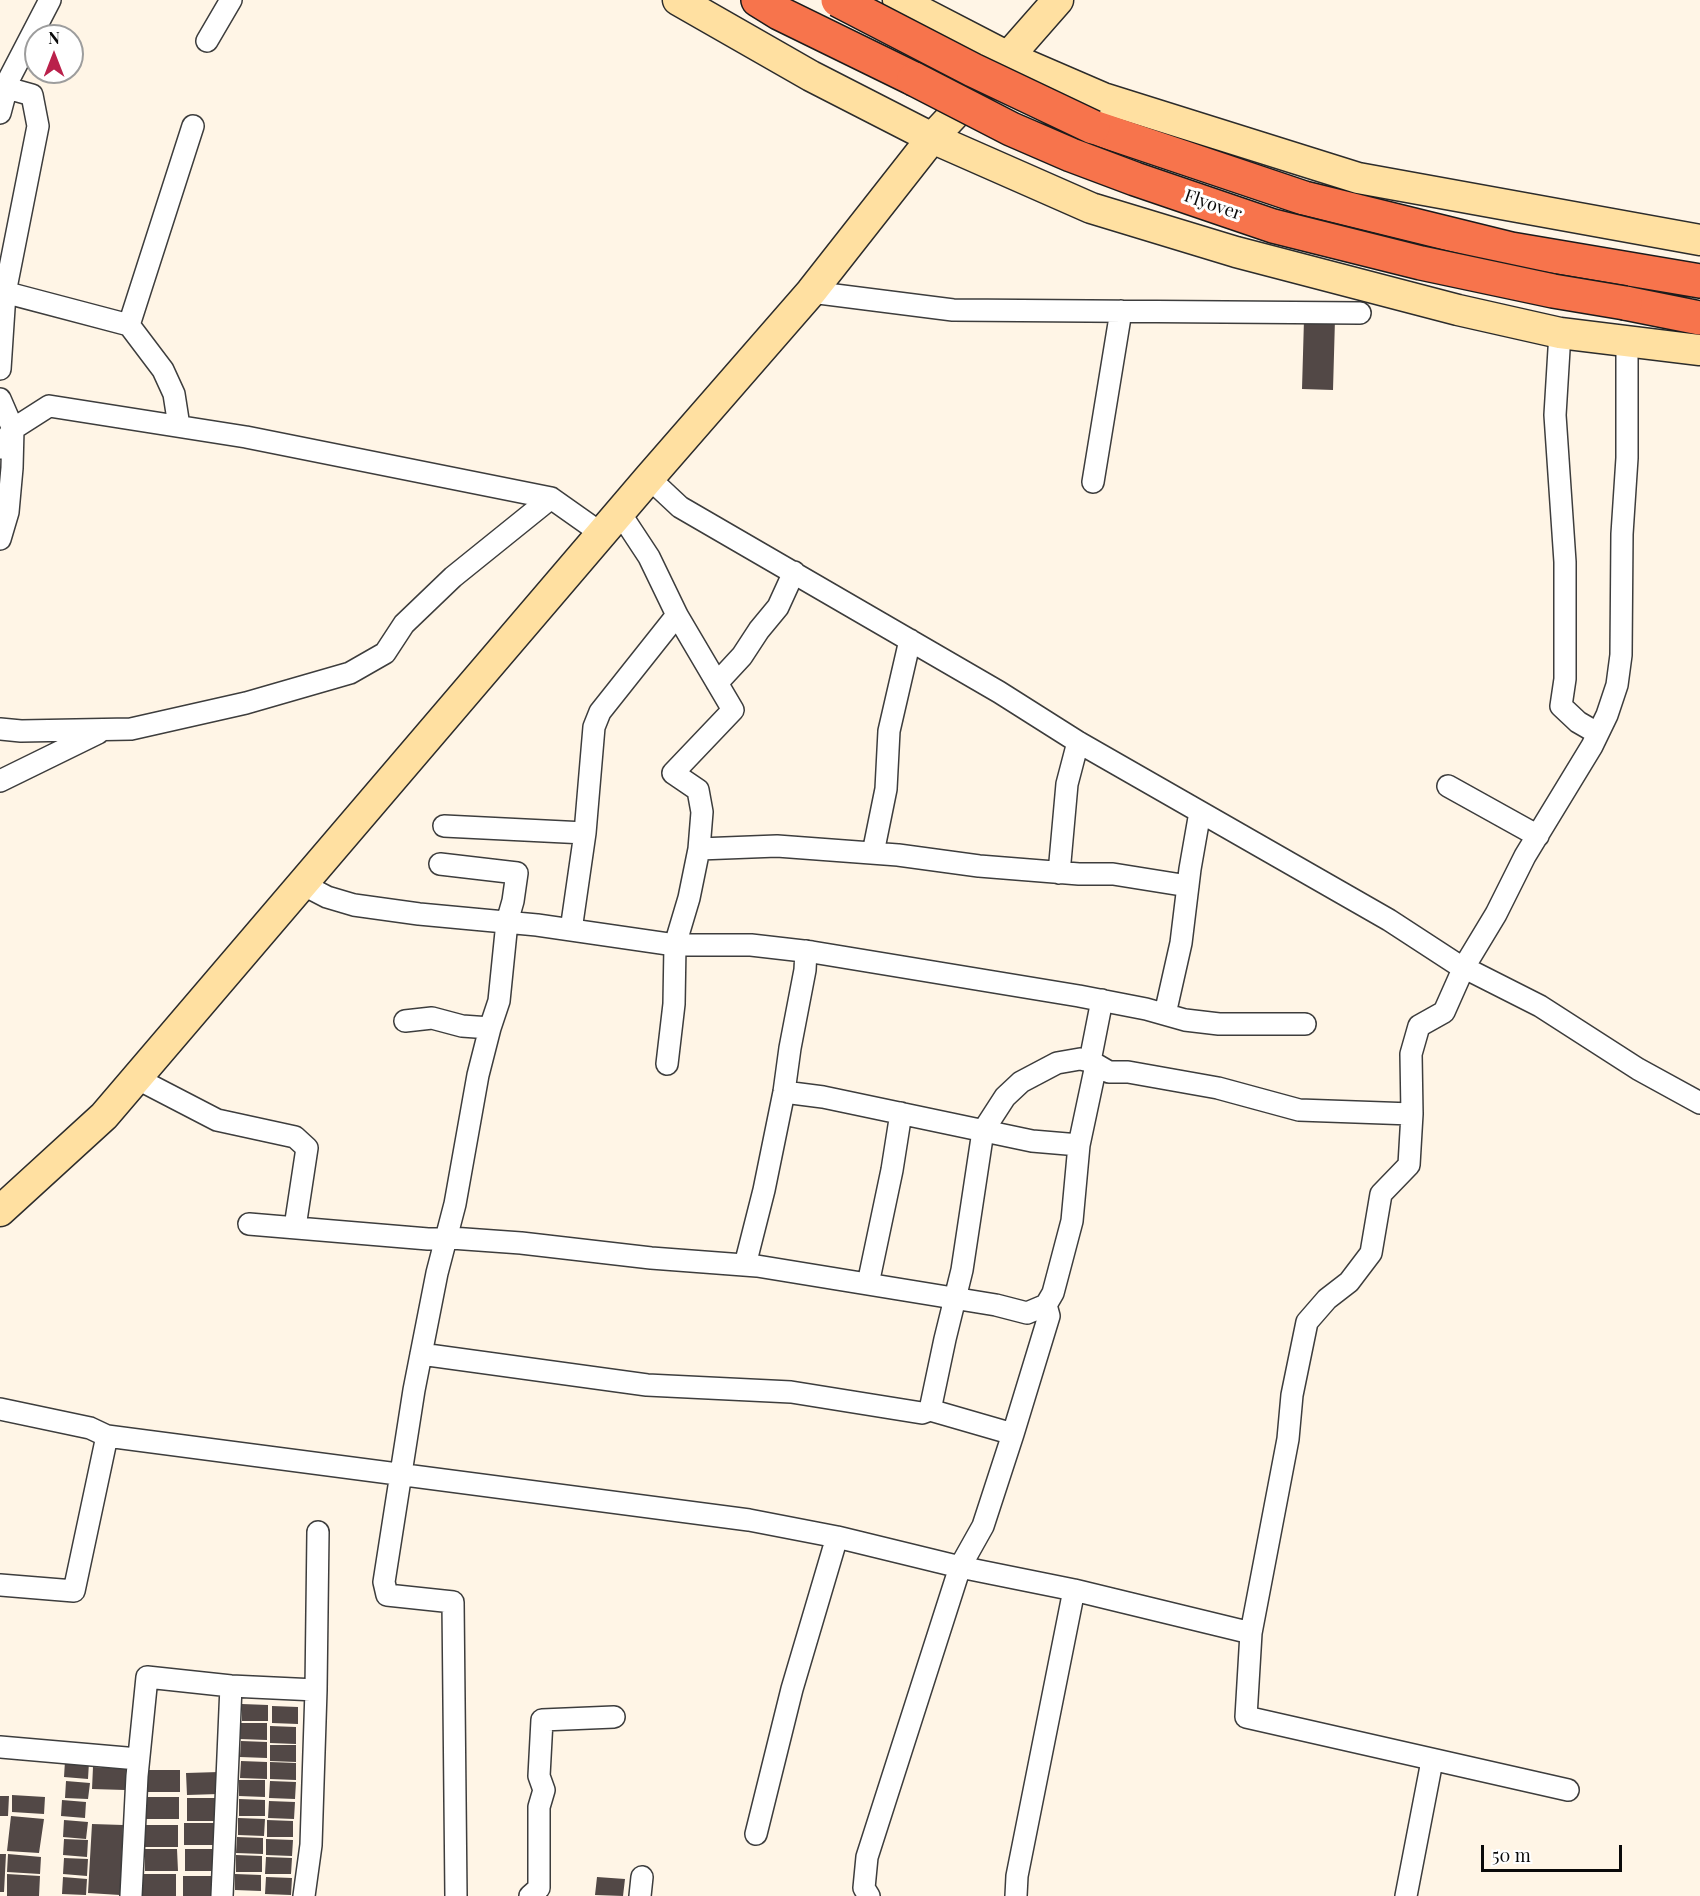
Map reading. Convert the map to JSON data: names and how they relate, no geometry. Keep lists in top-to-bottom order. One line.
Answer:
{"streets":{"highway":["Flyover"]},"scale_bar":"50 m","north":"top"}
